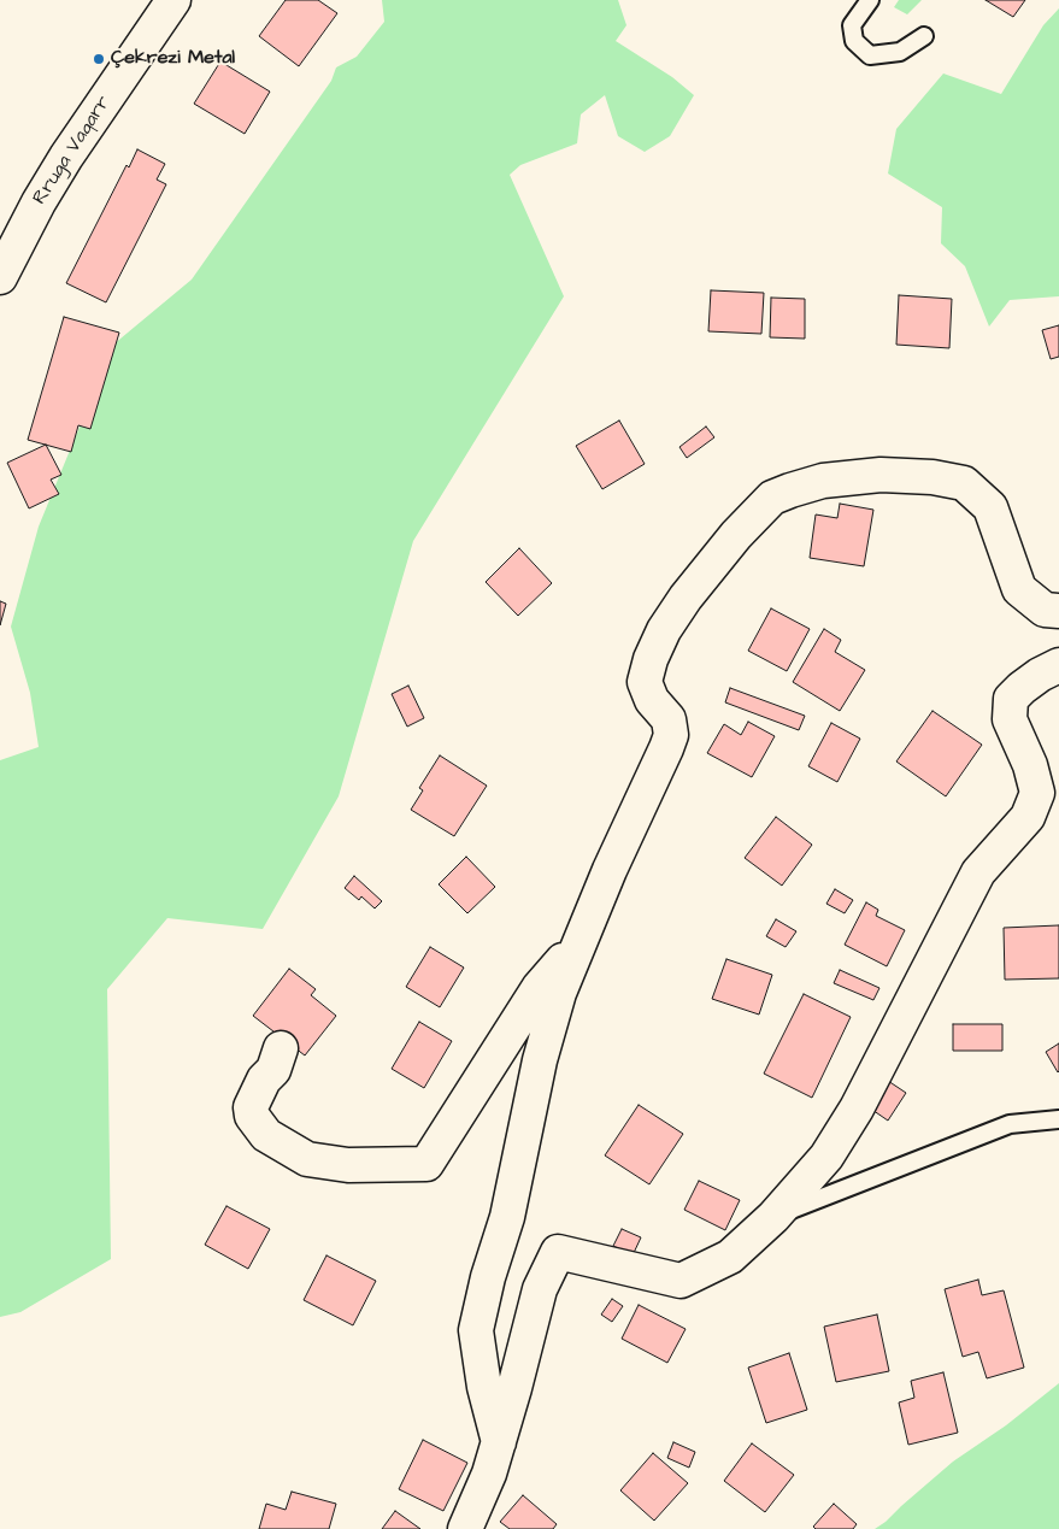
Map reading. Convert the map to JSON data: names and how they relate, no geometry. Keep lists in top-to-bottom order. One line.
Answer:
{"streets":{"street":["Rruga Vaqarr"]},"places":["Çekrezi Metal"]}
